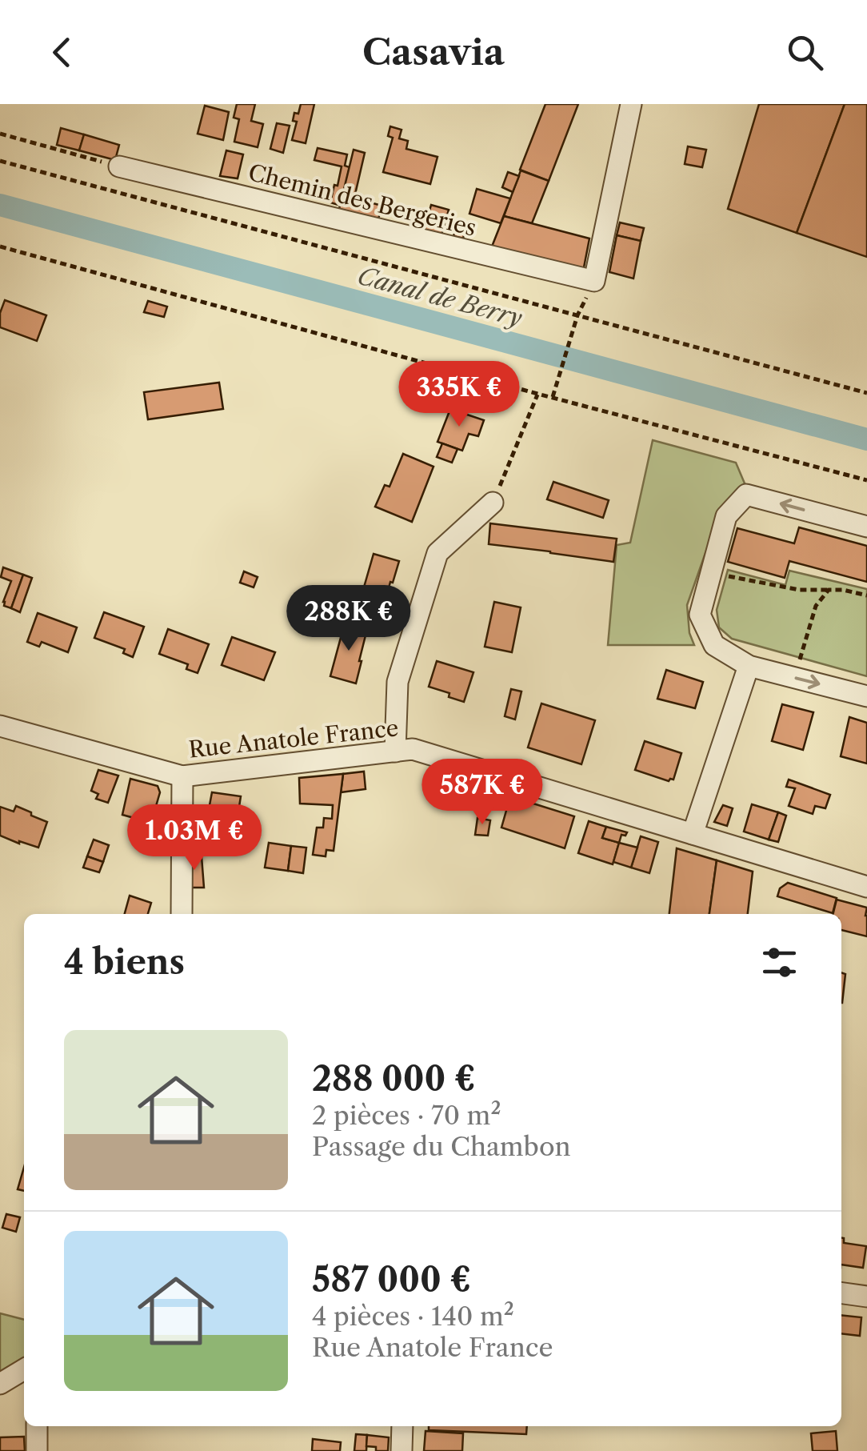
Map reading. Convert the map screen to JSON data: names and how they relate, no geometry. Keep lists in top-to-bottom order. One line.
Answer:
{"streets":{"street":["Chemin des Bergeries","Rue Anatole France"]},"water":["Canal de Berry"],"page":{"header":"Casavia","price":["335K €","288K €","587K €","1.03M €"],"heading":"4 biens","list":[{"name":"288 000 €","note":"2 pièces · 70 m² · Passage du Chambon"},{"name":"587 000 €","note":"4 pièces · 140 m² · Rue Anatole France"}]}}
